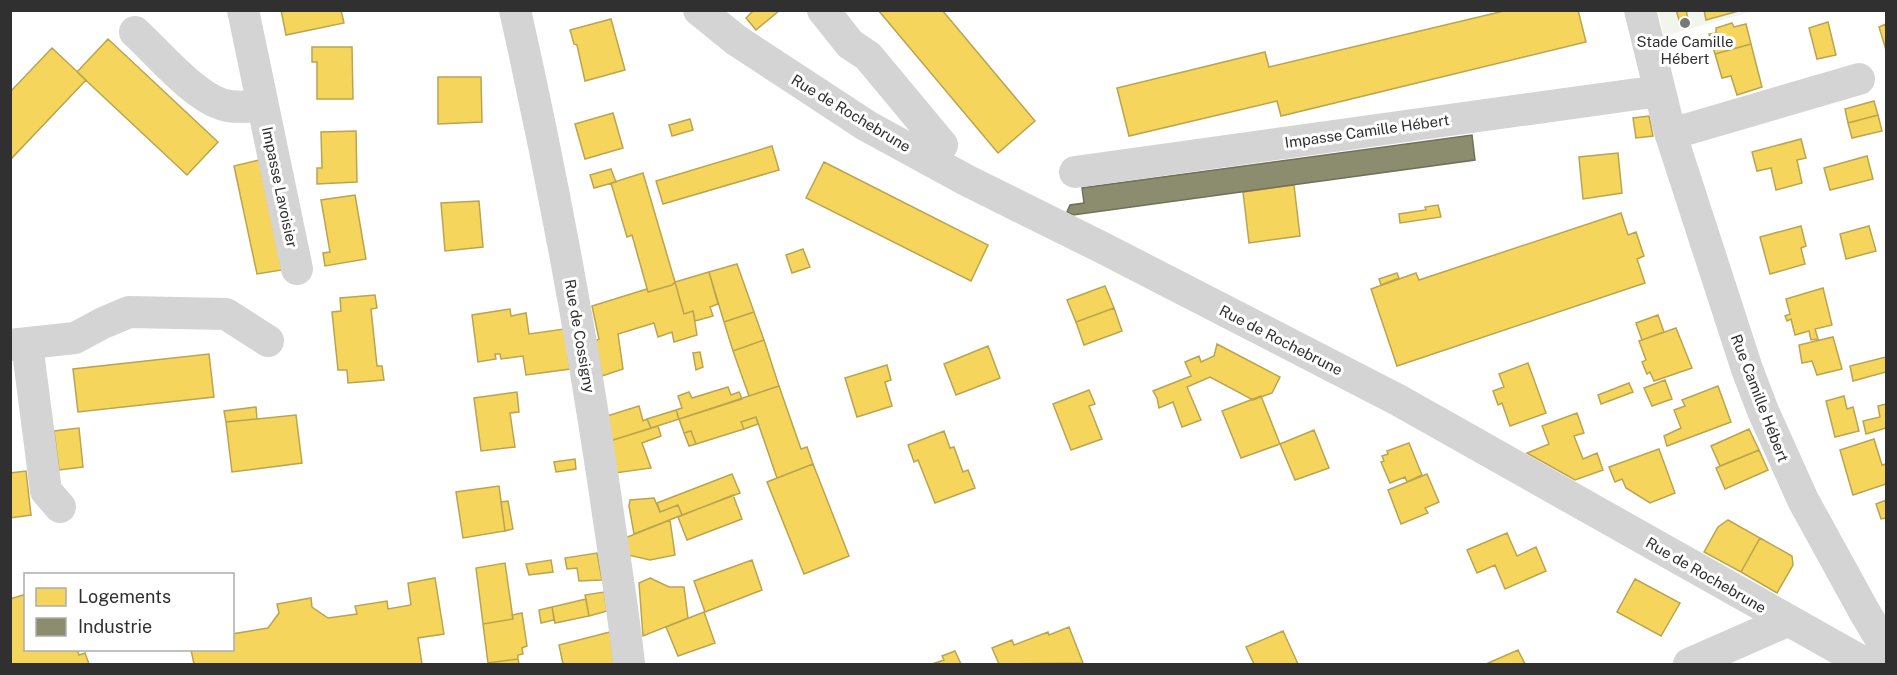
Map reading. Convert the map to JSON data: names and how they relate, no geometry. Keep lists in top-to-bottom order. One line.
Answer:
{"streets":{"street":["Rue de Rochebrune","Impasse Camille Hébert","Impasse Lavoisier","Rue de Cossigny","Rue Camille Hébert"]},"crossings":[["Impasse Camille Hébert","Rue Camille Hébert"]],"places":["Stade Camille Hébert"],"legend":["Logements","Industrie"]}
